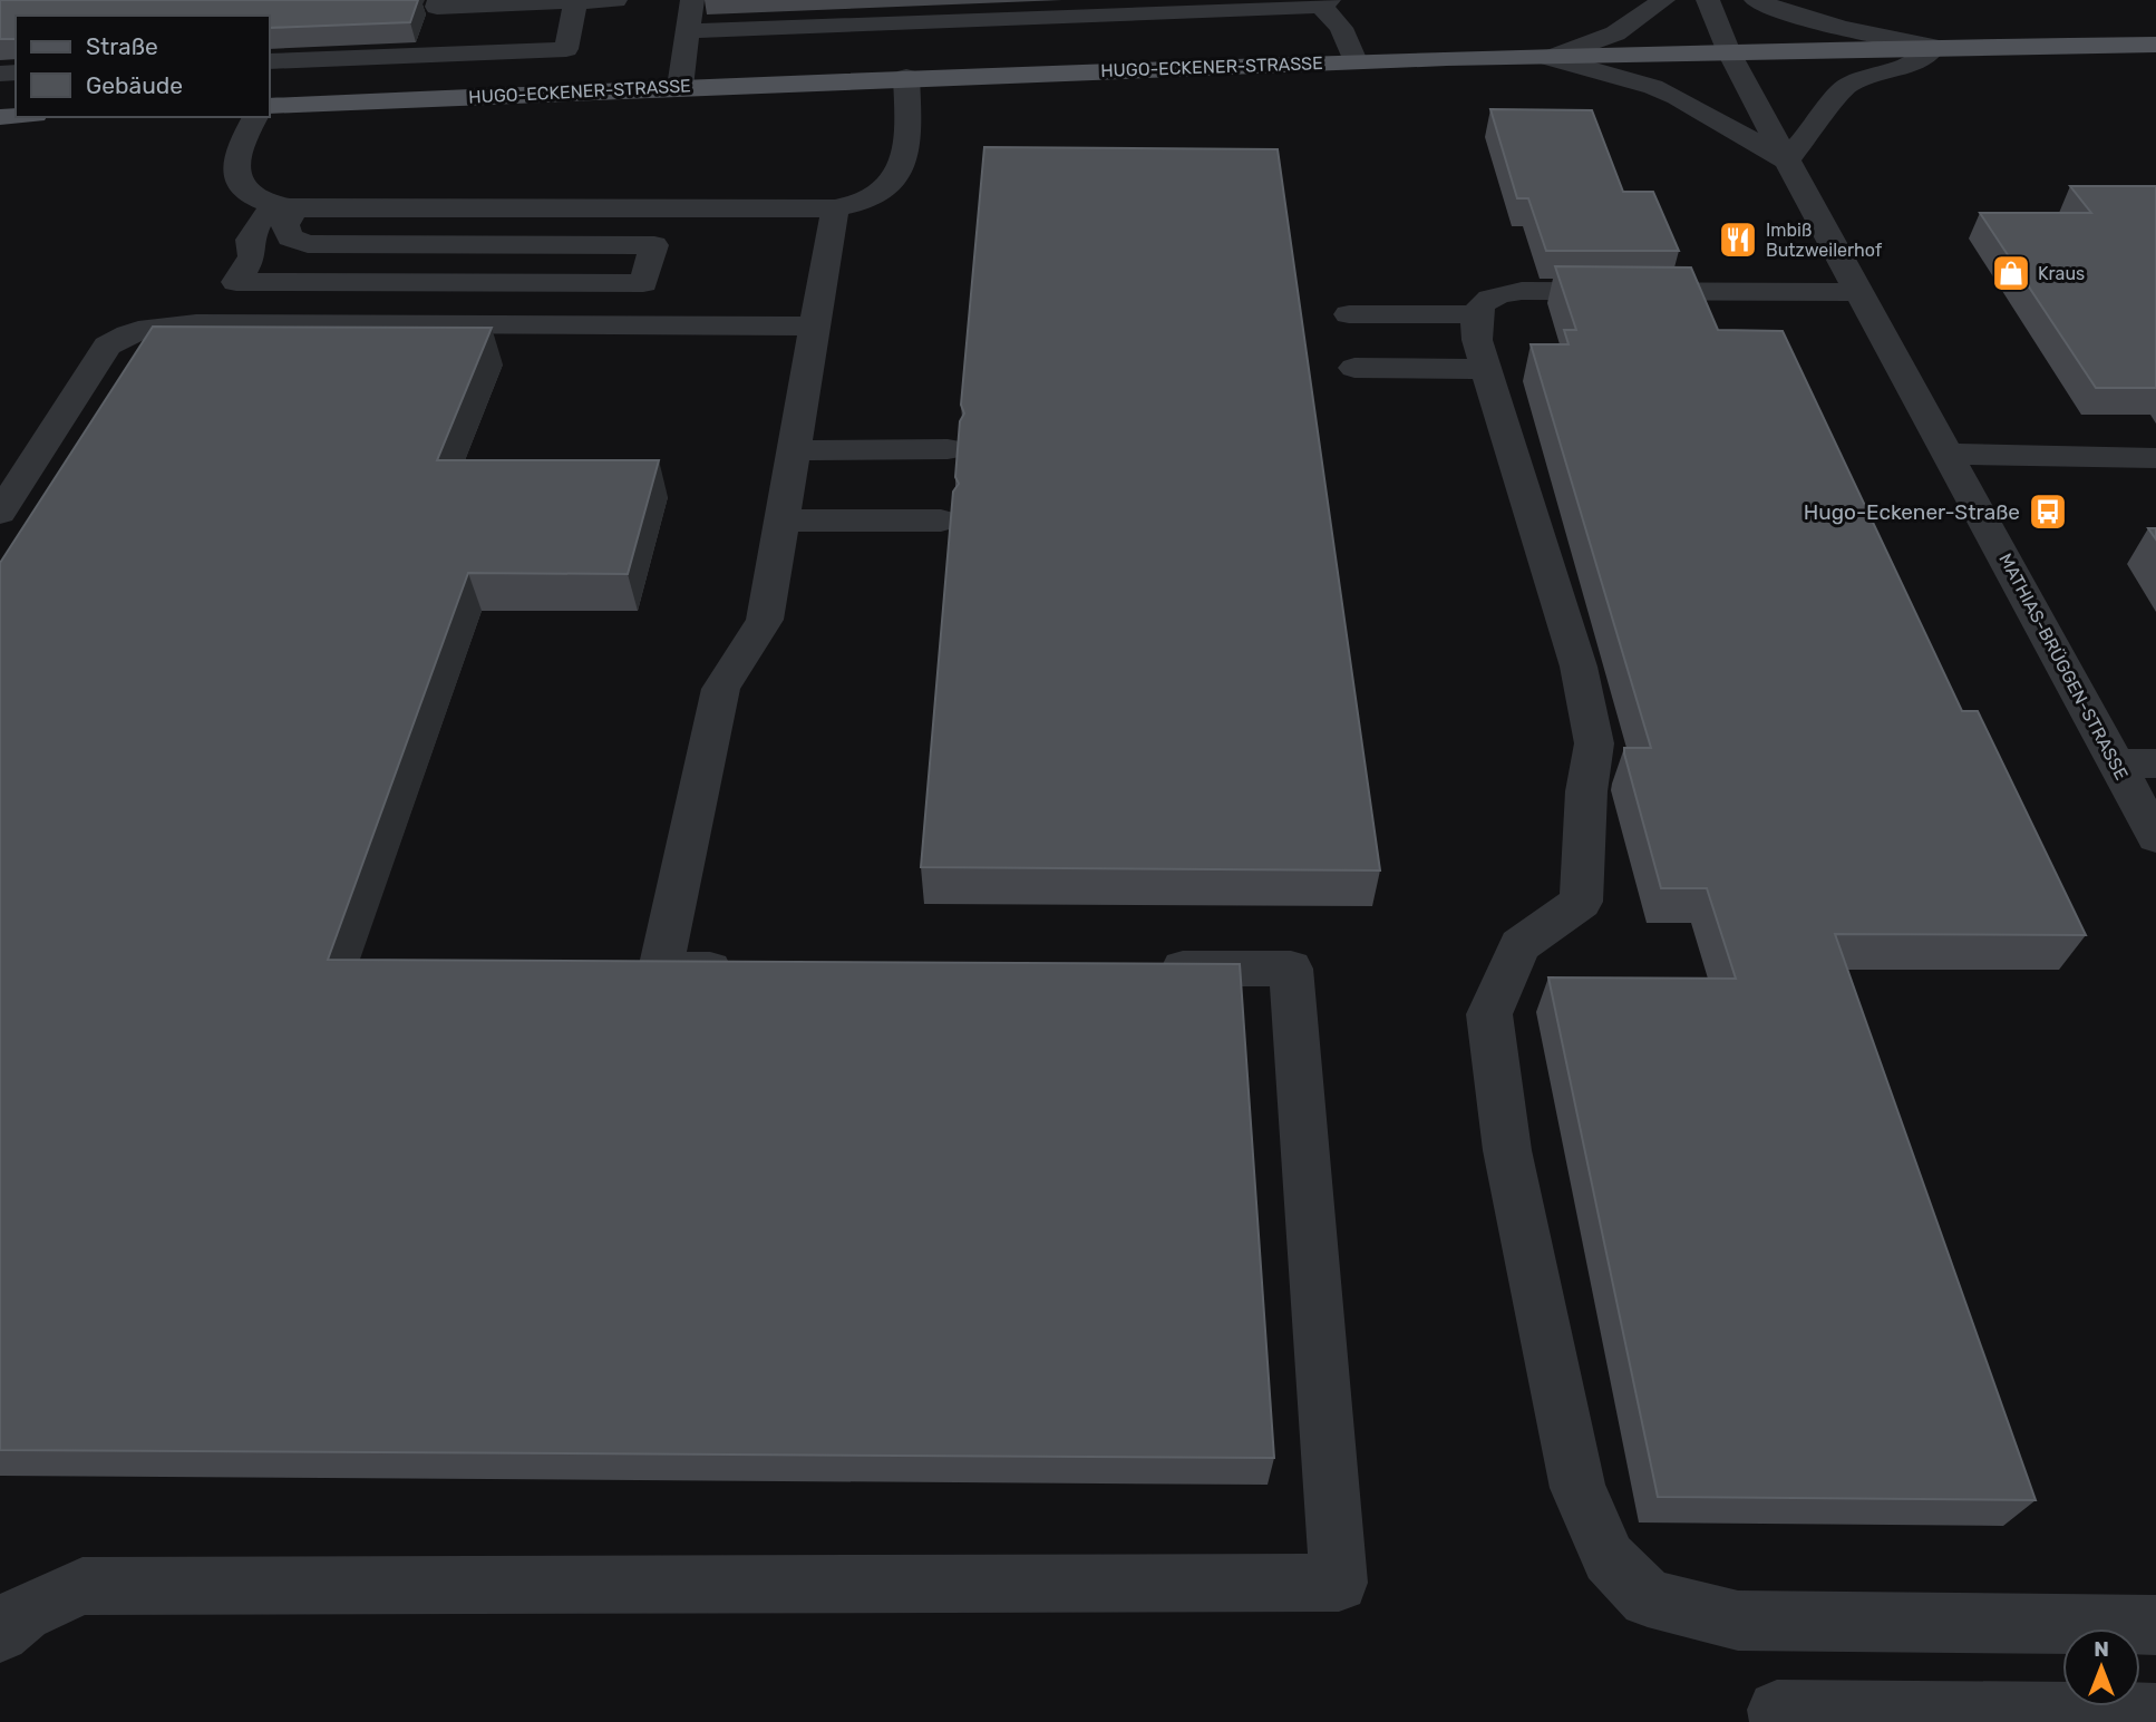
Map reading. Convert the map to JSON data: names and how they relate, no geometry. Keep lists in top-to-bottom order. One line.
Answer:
{"streets":{"main road":["HUGO-ECKENER-STRASSE"],"street":["MATHIAS-BRÜGGEN-STRASSE"]},"crossings":[["HUGO-ECKENER-STRASSE","MATHIAS-BRÜGGEN-STRASSE"]],"places":{"restaurant":["Imbiß Butzweilerhof"],"shop":["Kraus"],"bus stop":["Hugo-Eckener-Straße"]},"legend":["Straße","Gebäude"],"north":"top"}
